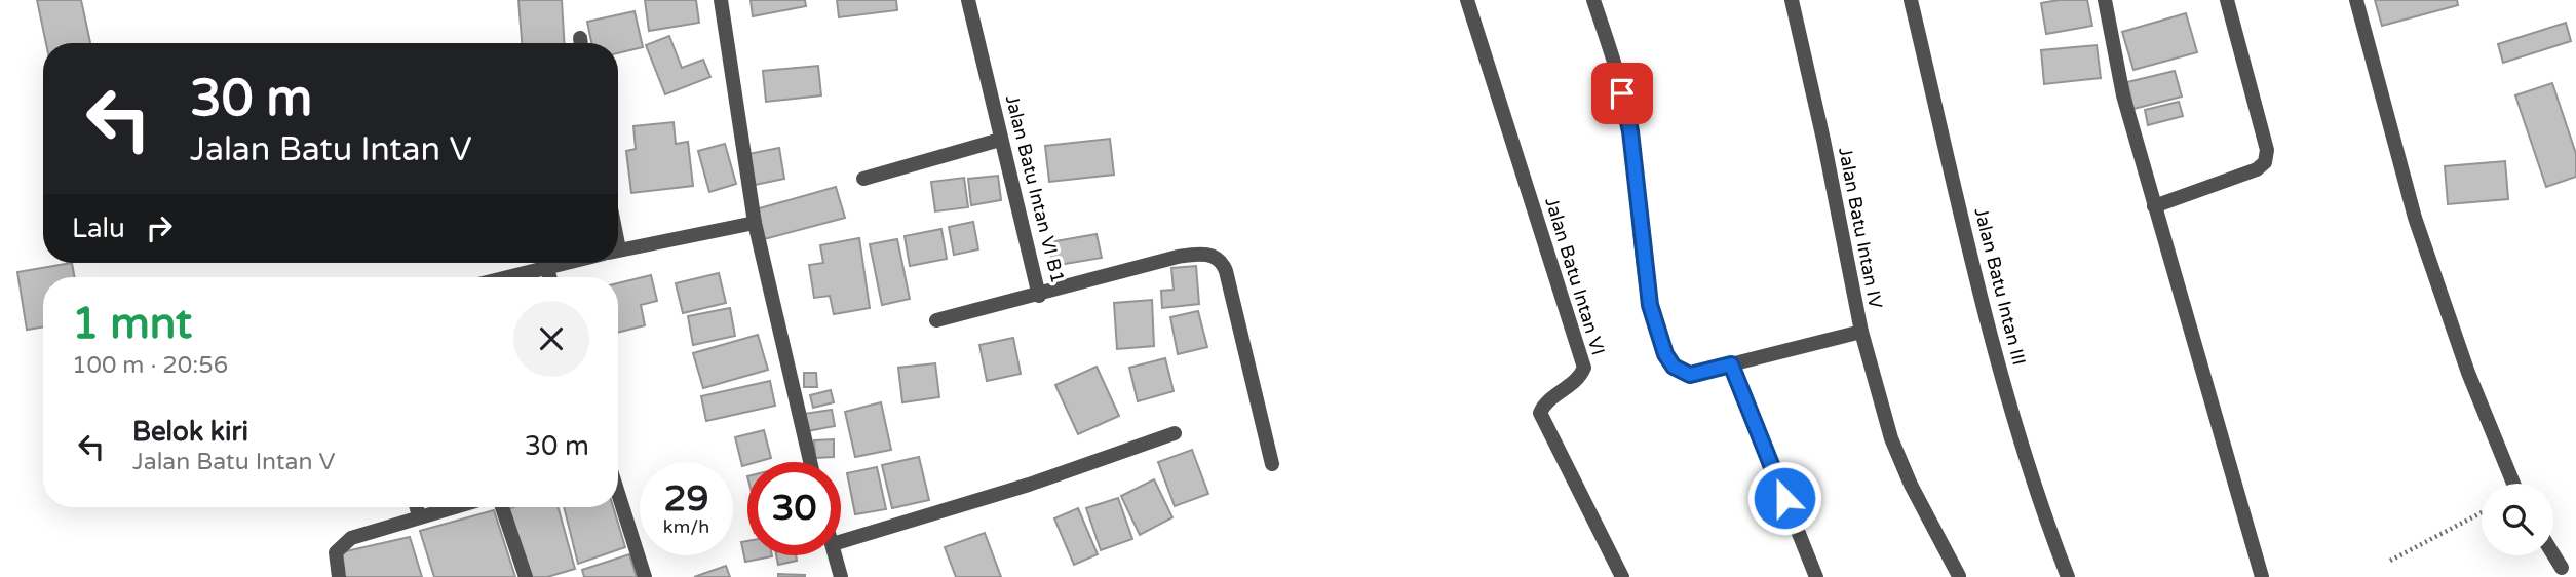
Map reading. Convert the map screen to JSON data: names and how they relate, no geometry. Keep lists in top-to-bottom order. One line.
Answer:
{"streets":{"street":["Jalan Batu Intan VI B1","Jalan Batu Intan IV","Jalan Batu Intan VI","Jalan Batu Intan III"]},"page":{"turn":["30 m","Jalan Batu Intan V"],"then":"Lalu","heading":["1 mnt","100 m · 20:56"],"list":[{"name":"Belok kiri","note":"Jalan Batu Intan V","value":"30 m"}],"speed":"29 km/h","limit":"30"}}
